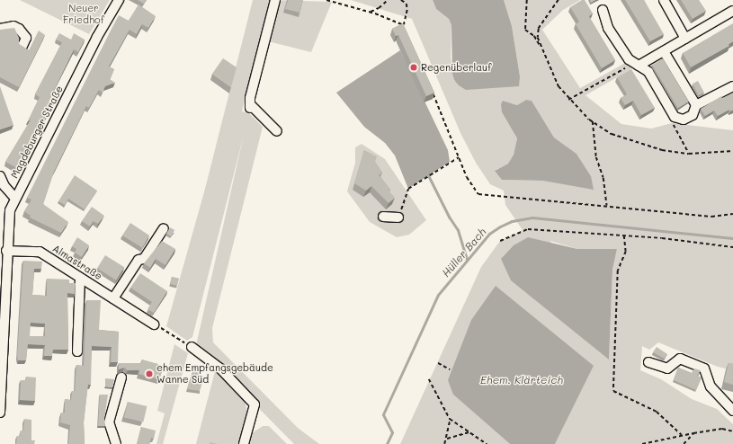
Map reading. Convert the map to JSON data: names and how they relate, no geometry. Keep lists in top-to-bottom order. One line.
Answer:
{"streets":{"street":["Magdeburger Straße","Almastraße"]},"crossings":[["Magdeburger Straße","Almastraße"]],"water":["Hüller Bach","Ehem. Klärteich"],"parks":["Neuer Friedhof"],"places":["Regenüberlauf","ehem Empfangsgebäude Wanne Süd"]}
